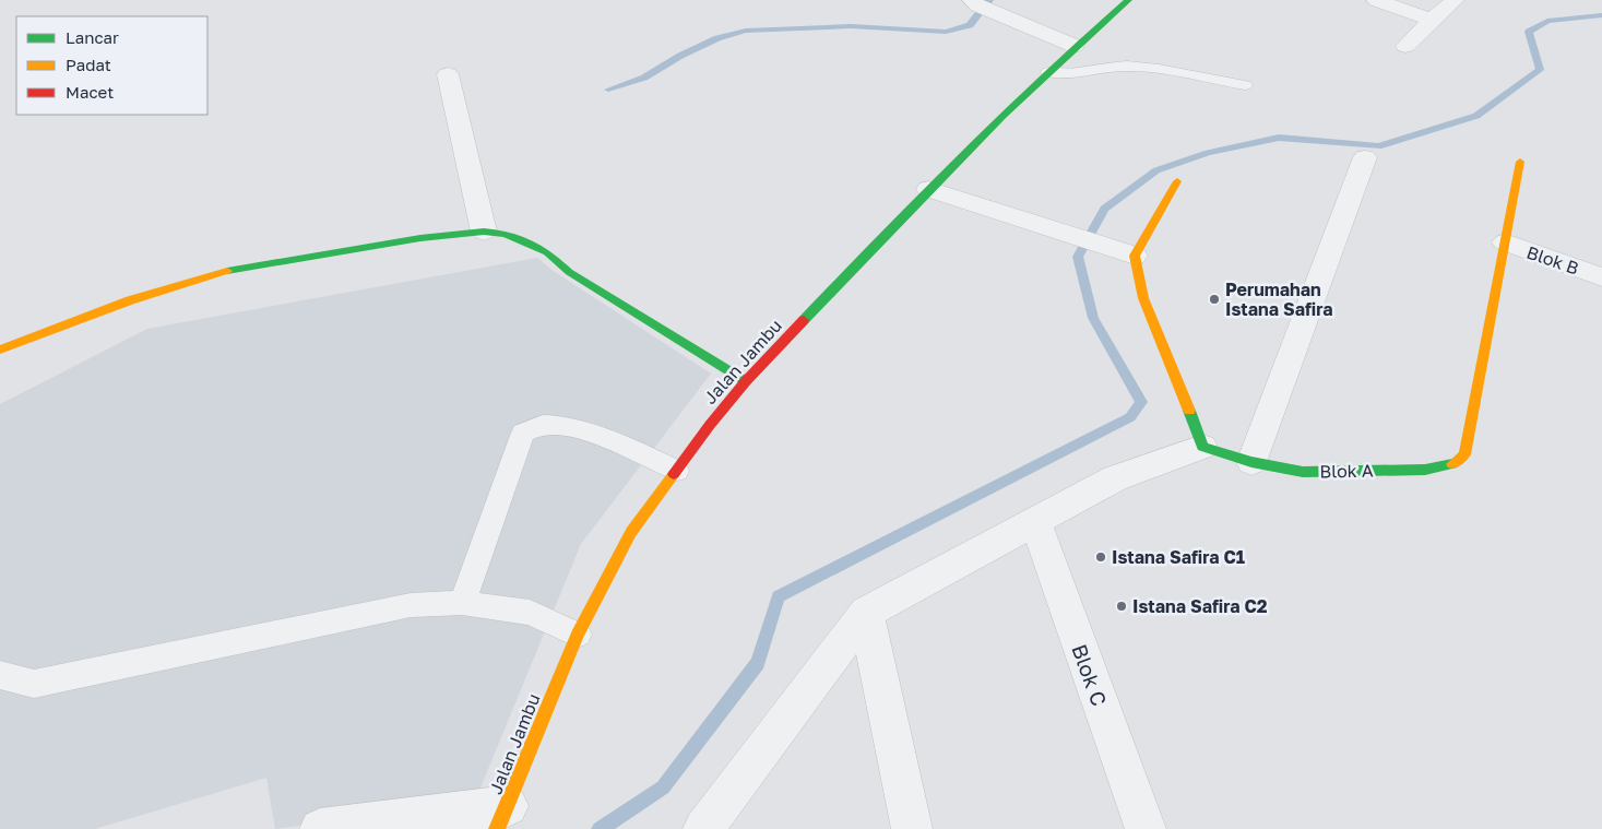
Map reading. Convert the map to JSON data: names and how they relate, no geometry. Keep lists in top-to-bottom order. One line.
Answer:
{"streets":{"street":["Blok B","Jalan Jambu","Blok A","Blok C"]},"crossings":[["Blok B","Blok A"]],"places":["Perumahan Istana Safira","Istana Safira C1","Istana Safira C2"],"legend":["Lancar","Padat","Macet"]}
